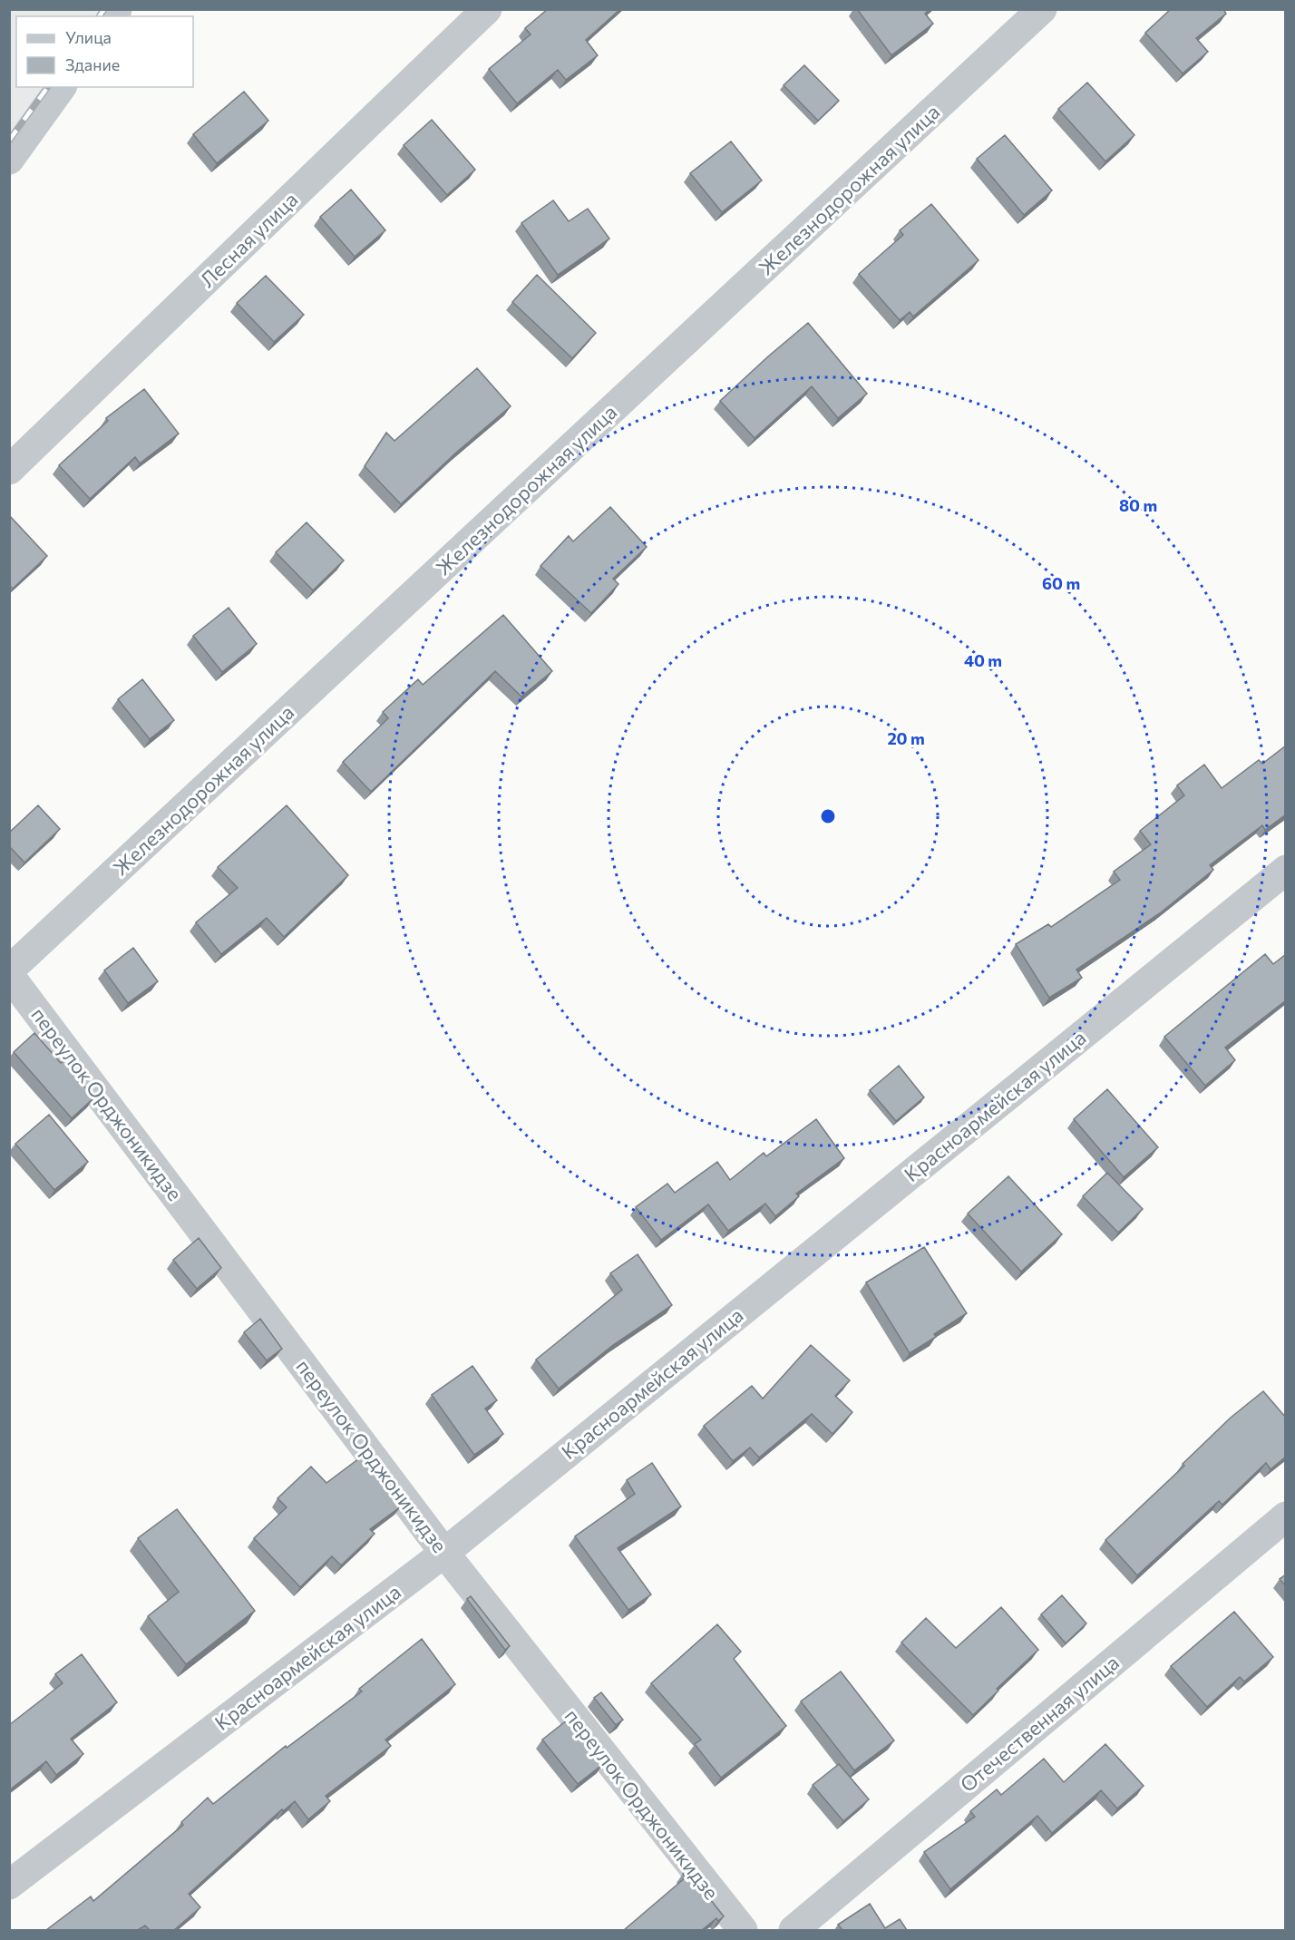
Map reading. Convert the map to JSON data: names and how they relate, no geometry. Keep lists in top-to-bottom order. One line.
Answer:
{"streets":{"street":["Железнодорожная улица","Лесная улица","переулок Орджоникидзе","Красноармейская улица","Отечественная улица"]},"crossings":[["переулок Орджоникидзе","Красноармейская улица"]],"legend":["Улица","Здание"],"rings":["80 m","60 m","40 m","20 m"]}
